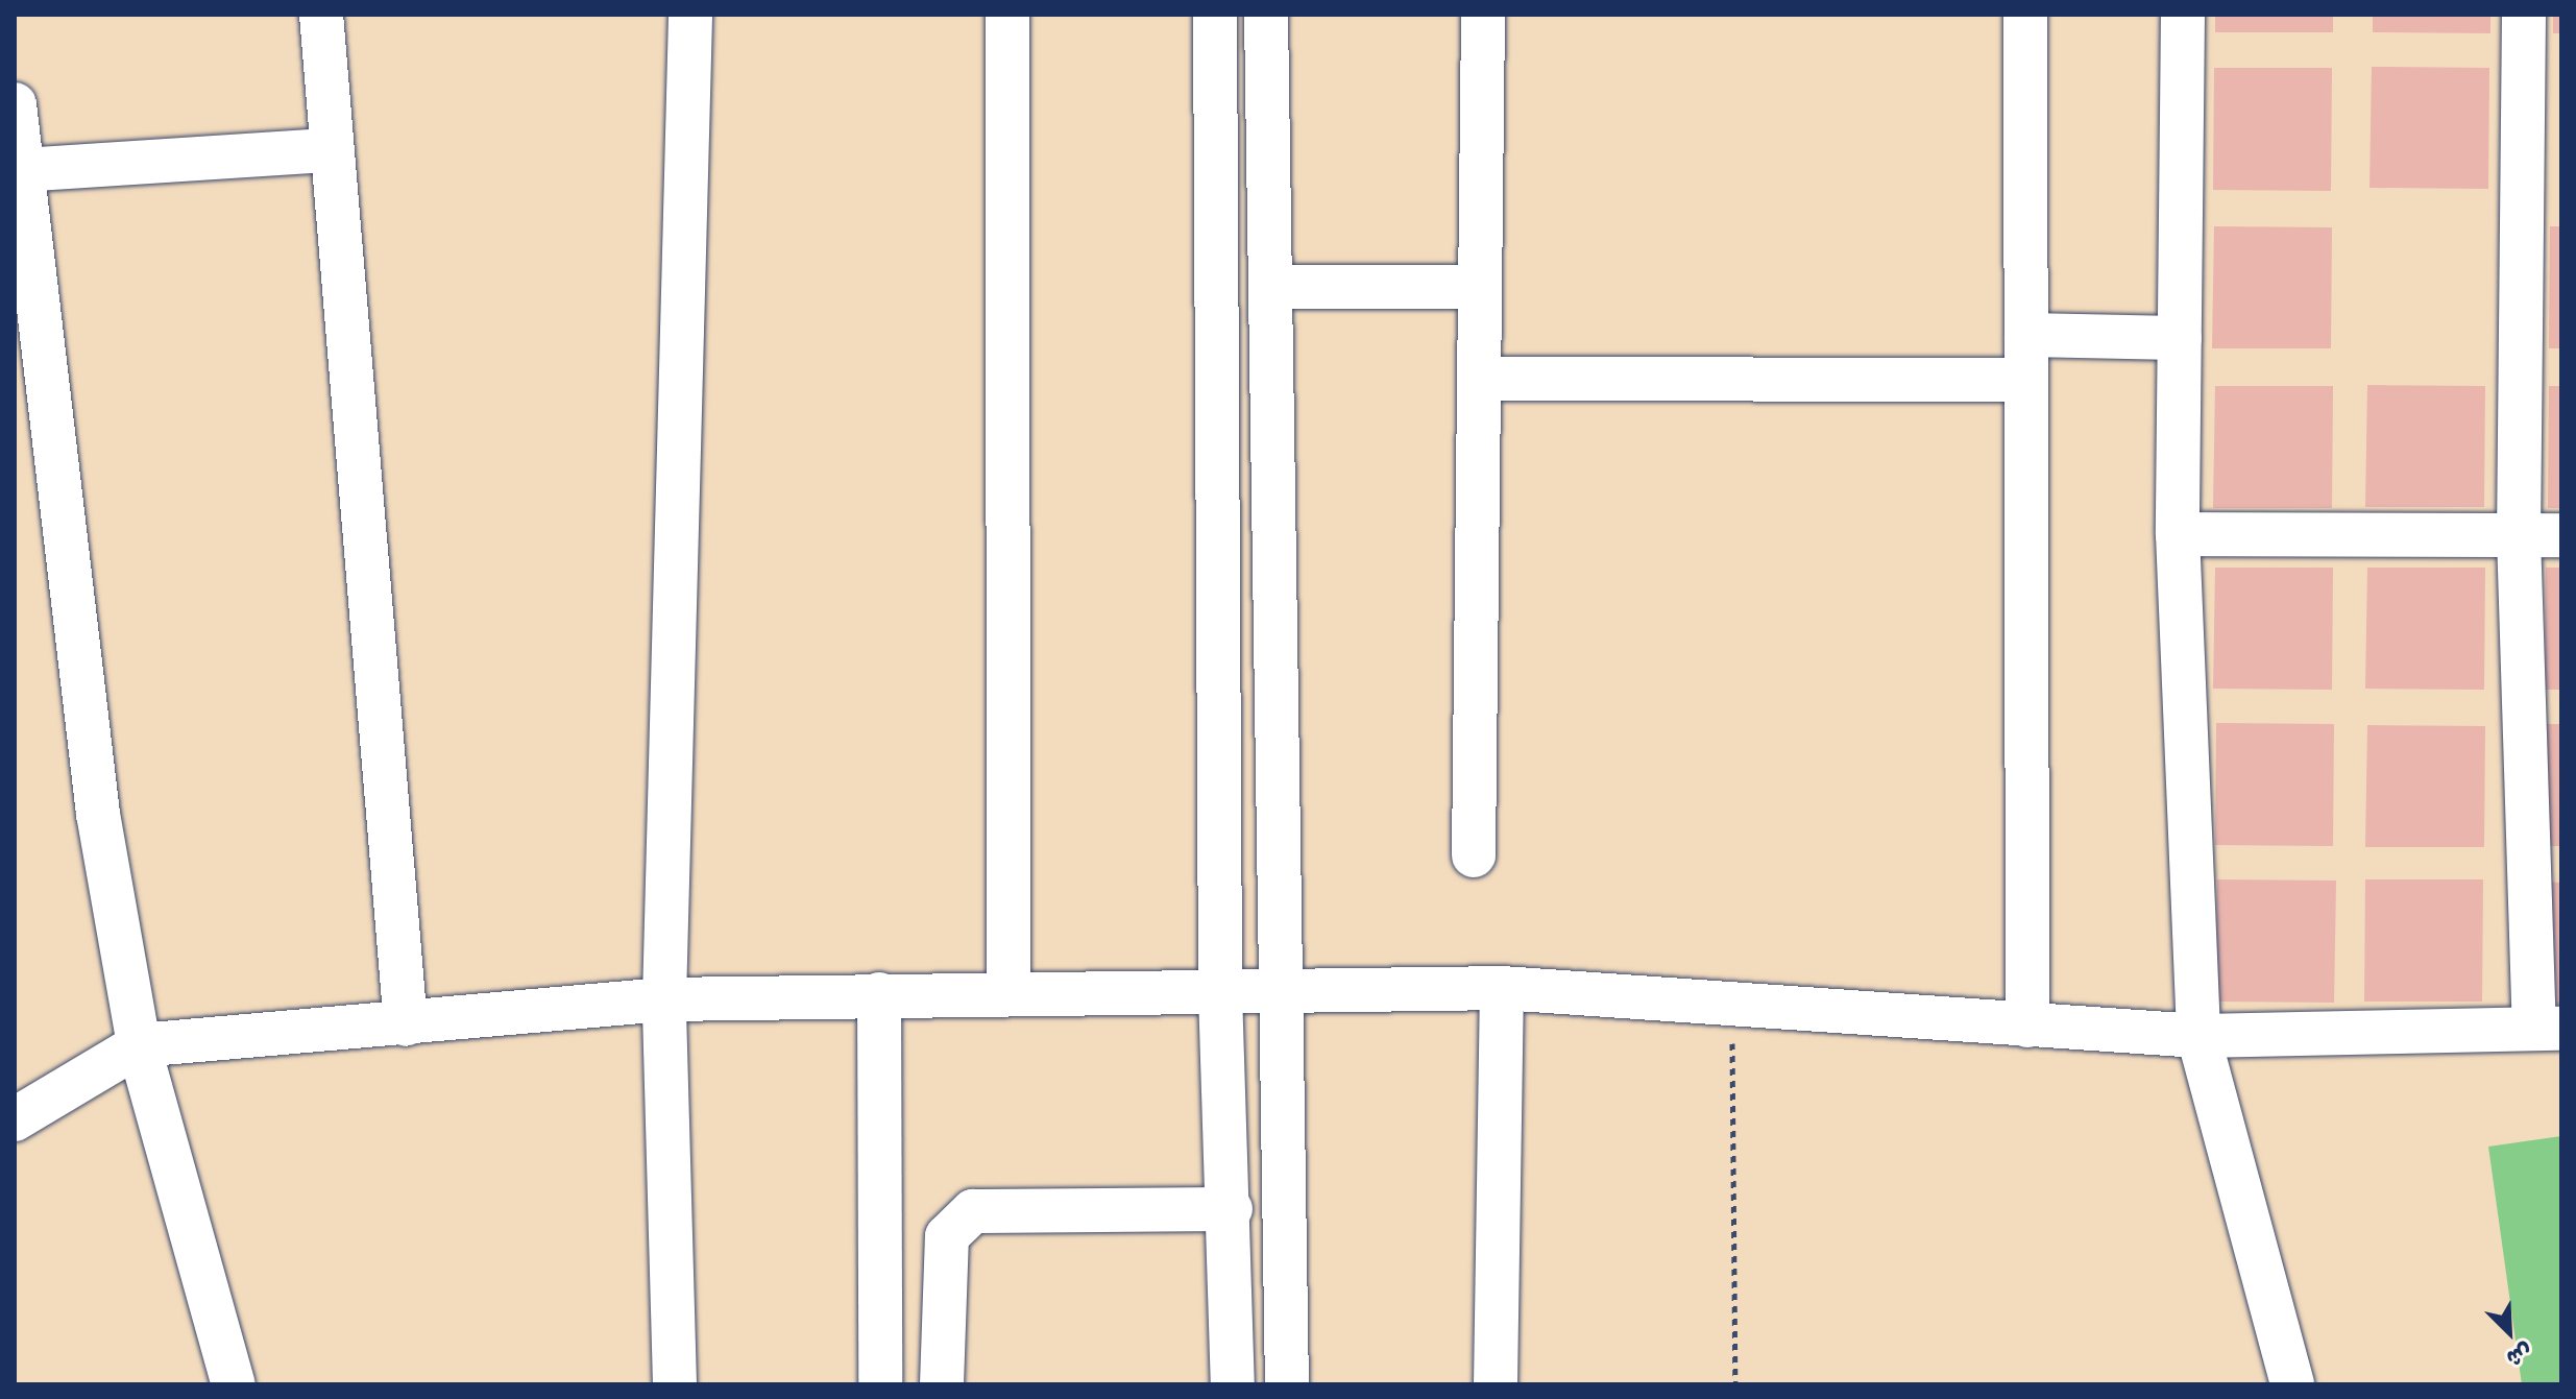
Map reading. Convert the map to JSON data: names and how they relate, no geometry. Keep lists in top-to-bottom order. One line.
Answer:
{"north":"bottom right"}
